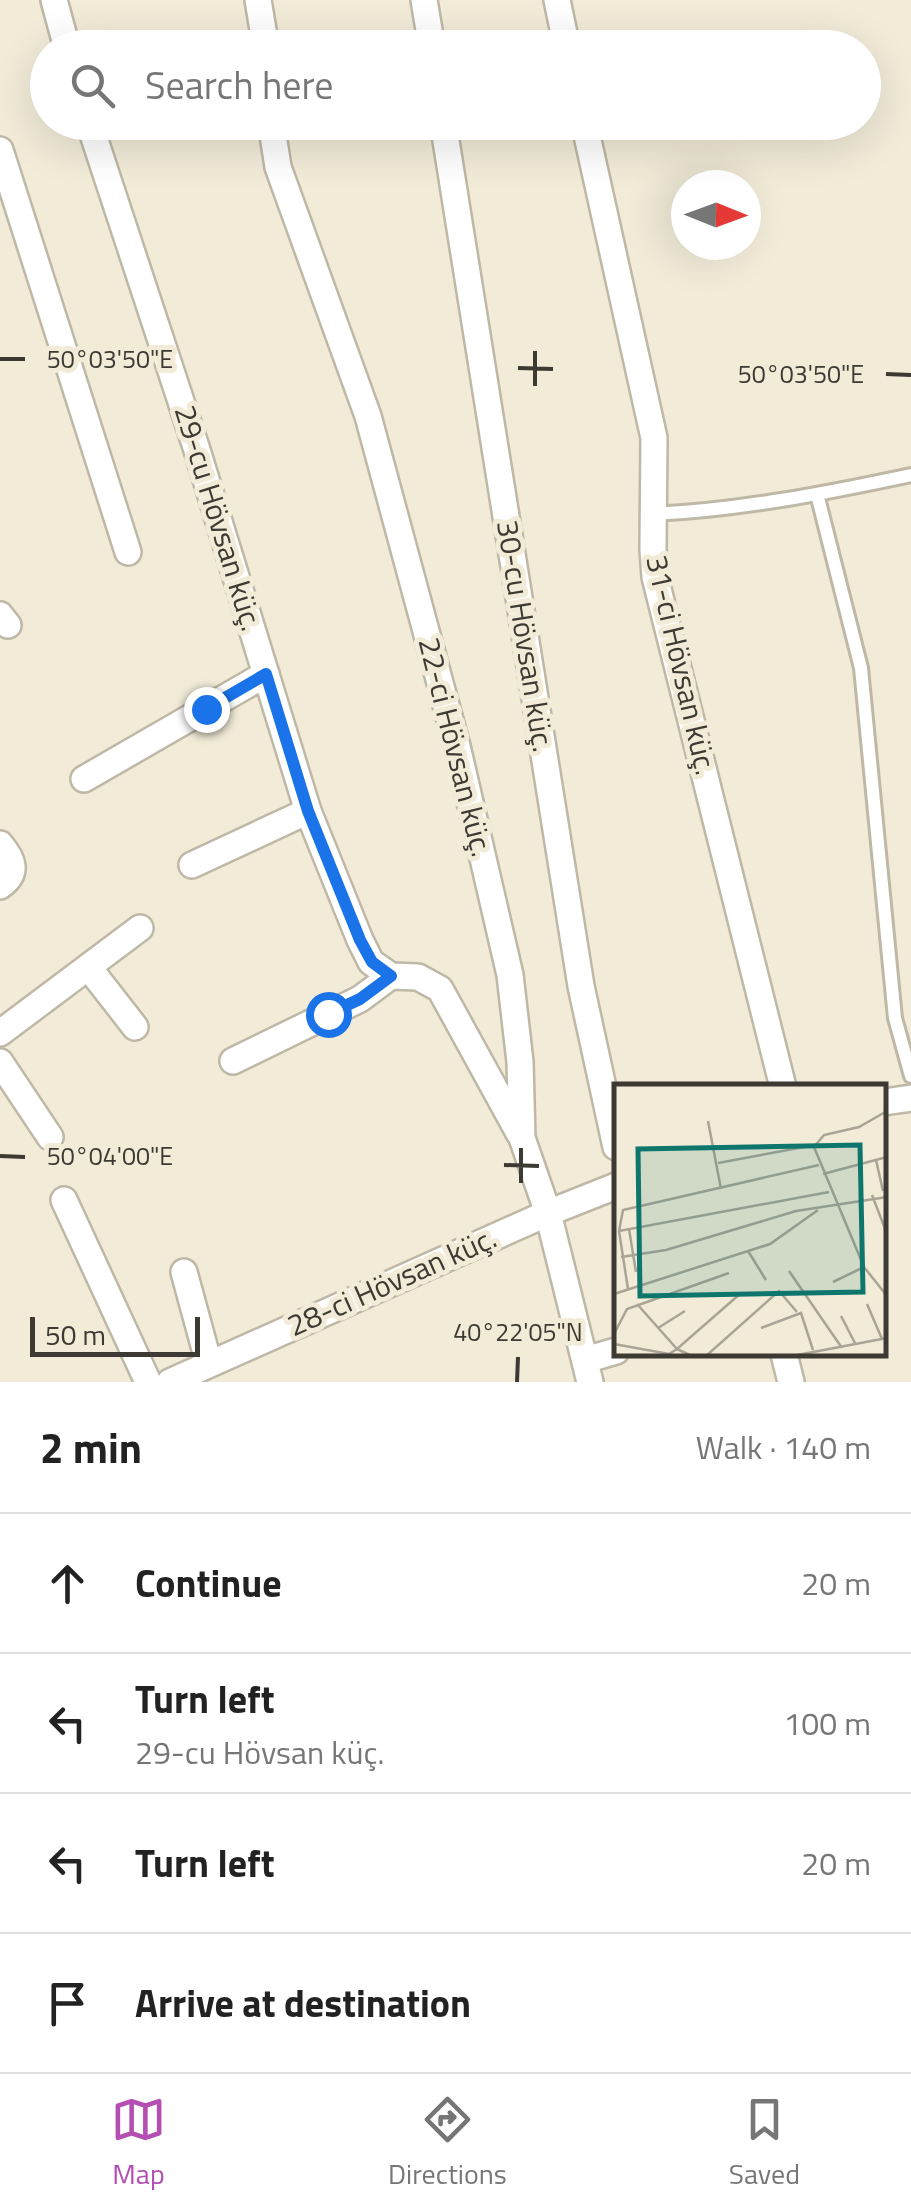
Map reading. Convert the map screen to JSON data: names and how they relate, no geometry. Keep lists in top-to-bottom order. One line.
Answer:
{"streets":{"street":["29-cu Hövsan küç.","30-cu Hövsan küç.","31-ci Hövsan küç.","22-ci Hövsan küç.","28-ci Hövsan küç."]},"crossings":[["22-ci Hövsan küç.","28-ci Hövsan küç."]],"scale_bar":"50 m","north":"right","page":{"search":"Search here","scale":"50 m","heading":["2 min","Walk · 140 m"],"list":[["Continue","20 m"],["Turn left","29-cu Hövsan küç.","100 m"],["Turn left","20 m"],"Arrive at destination"],"nav":["Map","Directions","Saved"]},"coordinates":["50°03'50\"E","50°04'00\"E","40°22'05\"N"]}
